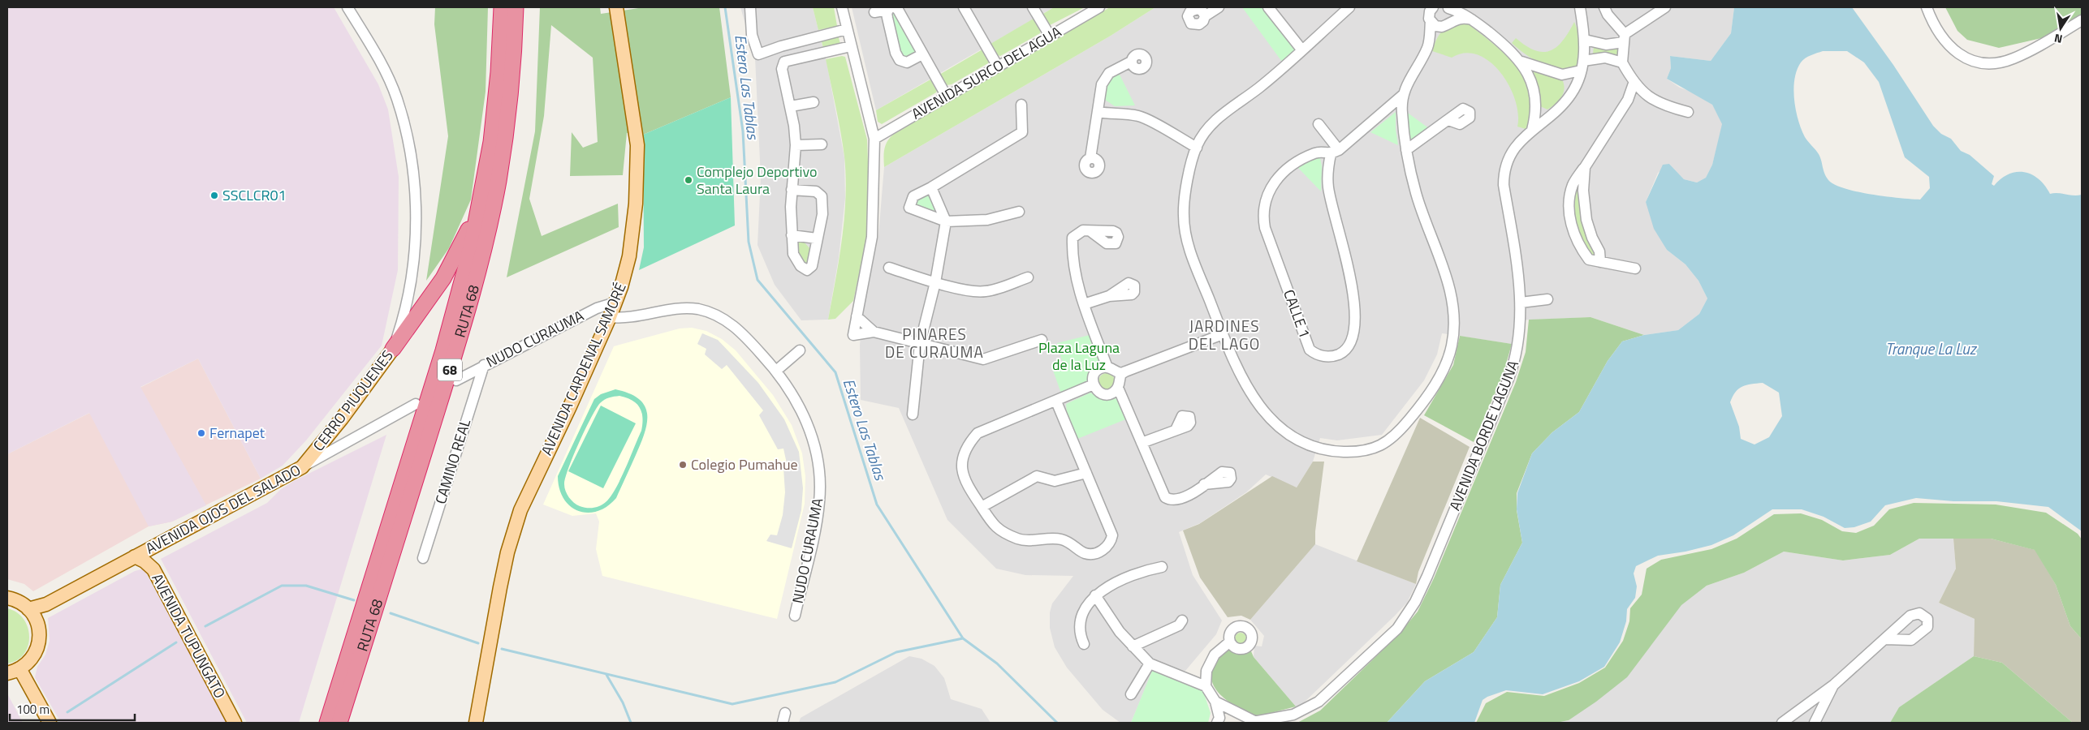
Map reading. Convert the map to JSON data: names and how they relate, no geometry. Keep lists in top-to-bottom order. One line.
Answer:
{"streets":{"highway":["RUTA 68","68"],"main road":["AVENIDA CARDENAL SAMORÉ","CERRO PIUQUENES","AVENIDA OJOS DEL SALADO","AVENIDA TUPUNGATO"],"street":["AVENIDA SURCO DEL AGUA","CALLE 1","NUDO CURAUMA","AVENIDA BORDE LAGUNA","CAMINO REAL"]},"crossings":[["NUDO CURAUMA","AVENIDA CARDENAL SAMORÉ"],["NUDO CURAUMA","CAMINO REAL"],["CERRO PIUQUENES","AVENIDA OJOS DEL SALADO"],["AVENIDA OJOS DEL SALADO","AVENIDA TUPUNGATO"]],"districts":["JARDINES DEL LAGO","PINARES DE CURAUMA"],"water":["Estero Las Tablas","Tranque La Luz"],"parks":["Plaza Laguna de la Luz"],"places":["Complejo Deportivo Santa Laura","SSCLCR01","Fernapet","Colegio Pumahue"],"scale_bar":"100 m","north":"bottom"}
